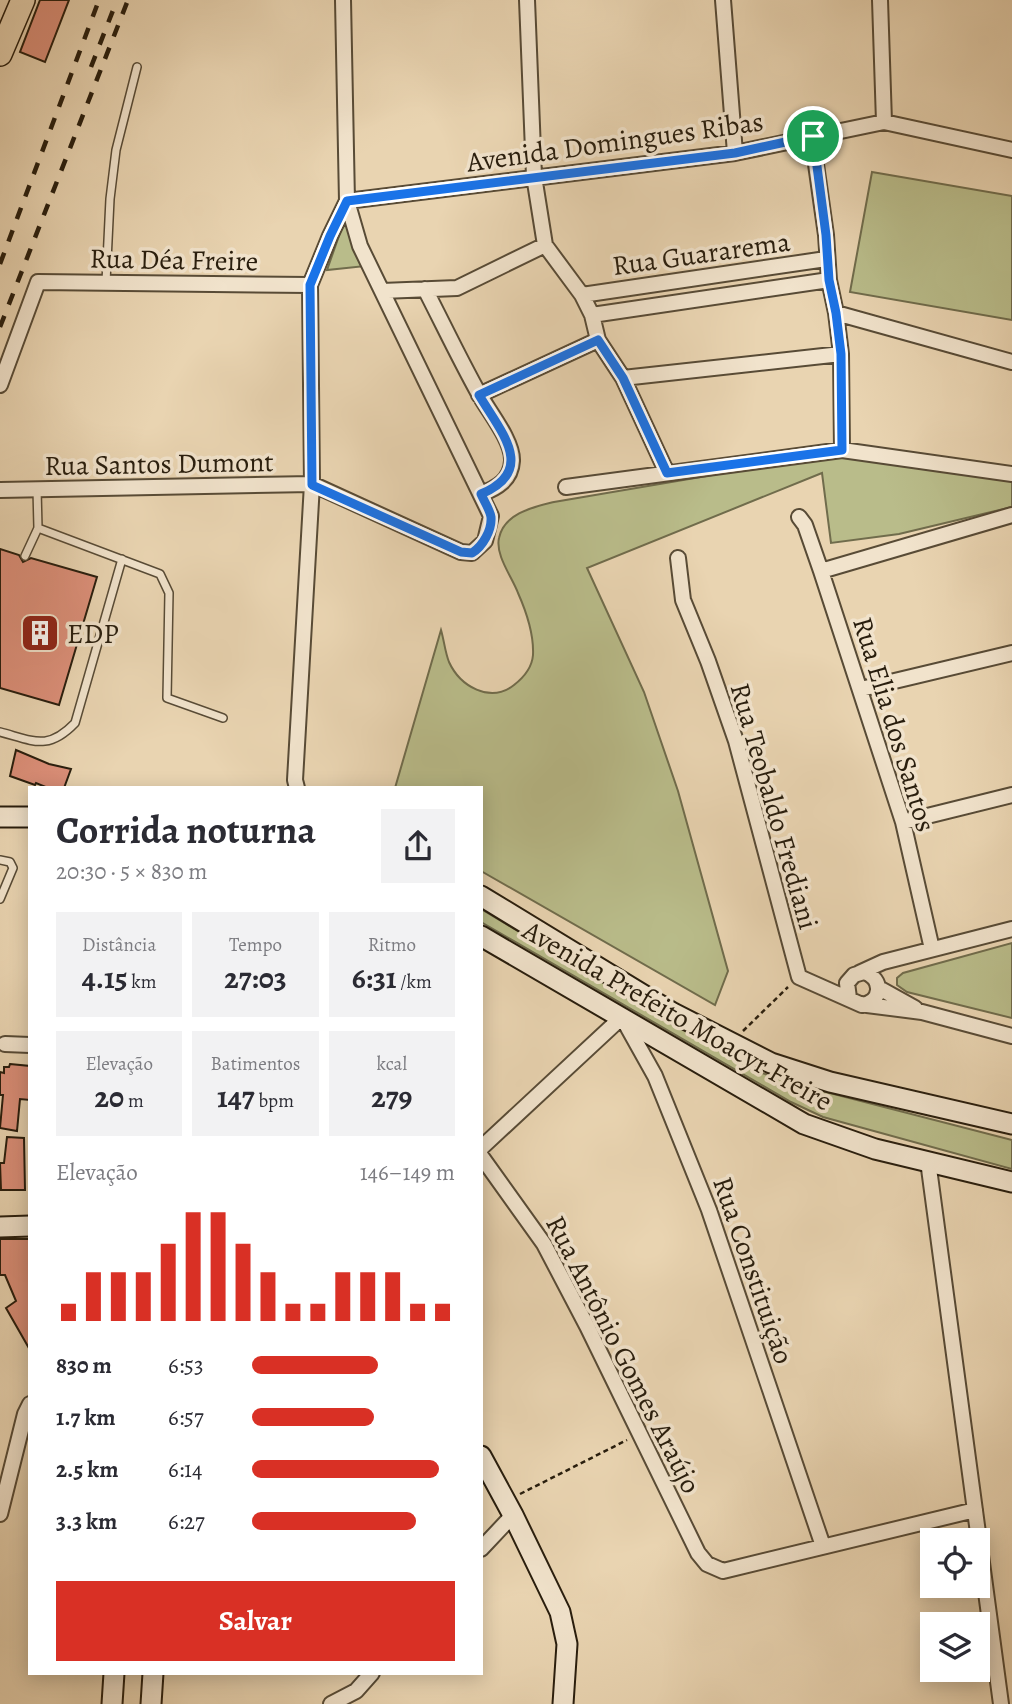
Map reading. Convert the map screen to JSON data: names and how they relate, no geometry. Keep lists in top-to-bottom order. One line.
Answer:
{"streets":{"main road":["Avenida Prefeito Moacyr Freire"],"street":["Avenida Domingues Ribas","Rua Guararema","Rua Déa Freire","Rua Santos Dumont","Rua Elia dos Santos","Rua Teobaldo Frediani","Rua Constituição","Rua Antônio Gomes Araújo"]},"crossings":[["Avenida Prefeito Moacyr Freire","Rua Constituição"],["Rua Constituição","Rua Antônio Gomes Araújo"]],"places":{"building":["EDP"]},"page":{"heading":["Corrida noturna","20:30 · 5 × 830 m"],"stats":[["Distância","4.15 km"],["Tempo","27:03"],["Ritmo","6:31 /km"],["Elevação","20 m"],["Batimentos","147 bpm"],["kcal","279"]],"chart":["Elevação","146–149 m"],"list":[{"name":"830 m","note":"6:53"},{"name":"1.7 km","note":"6:57"},{"name":"2.5 km","note":"6:14"},{"name":"3.3 km","note":"6:27"}],"buttons":"Salvar"}}
